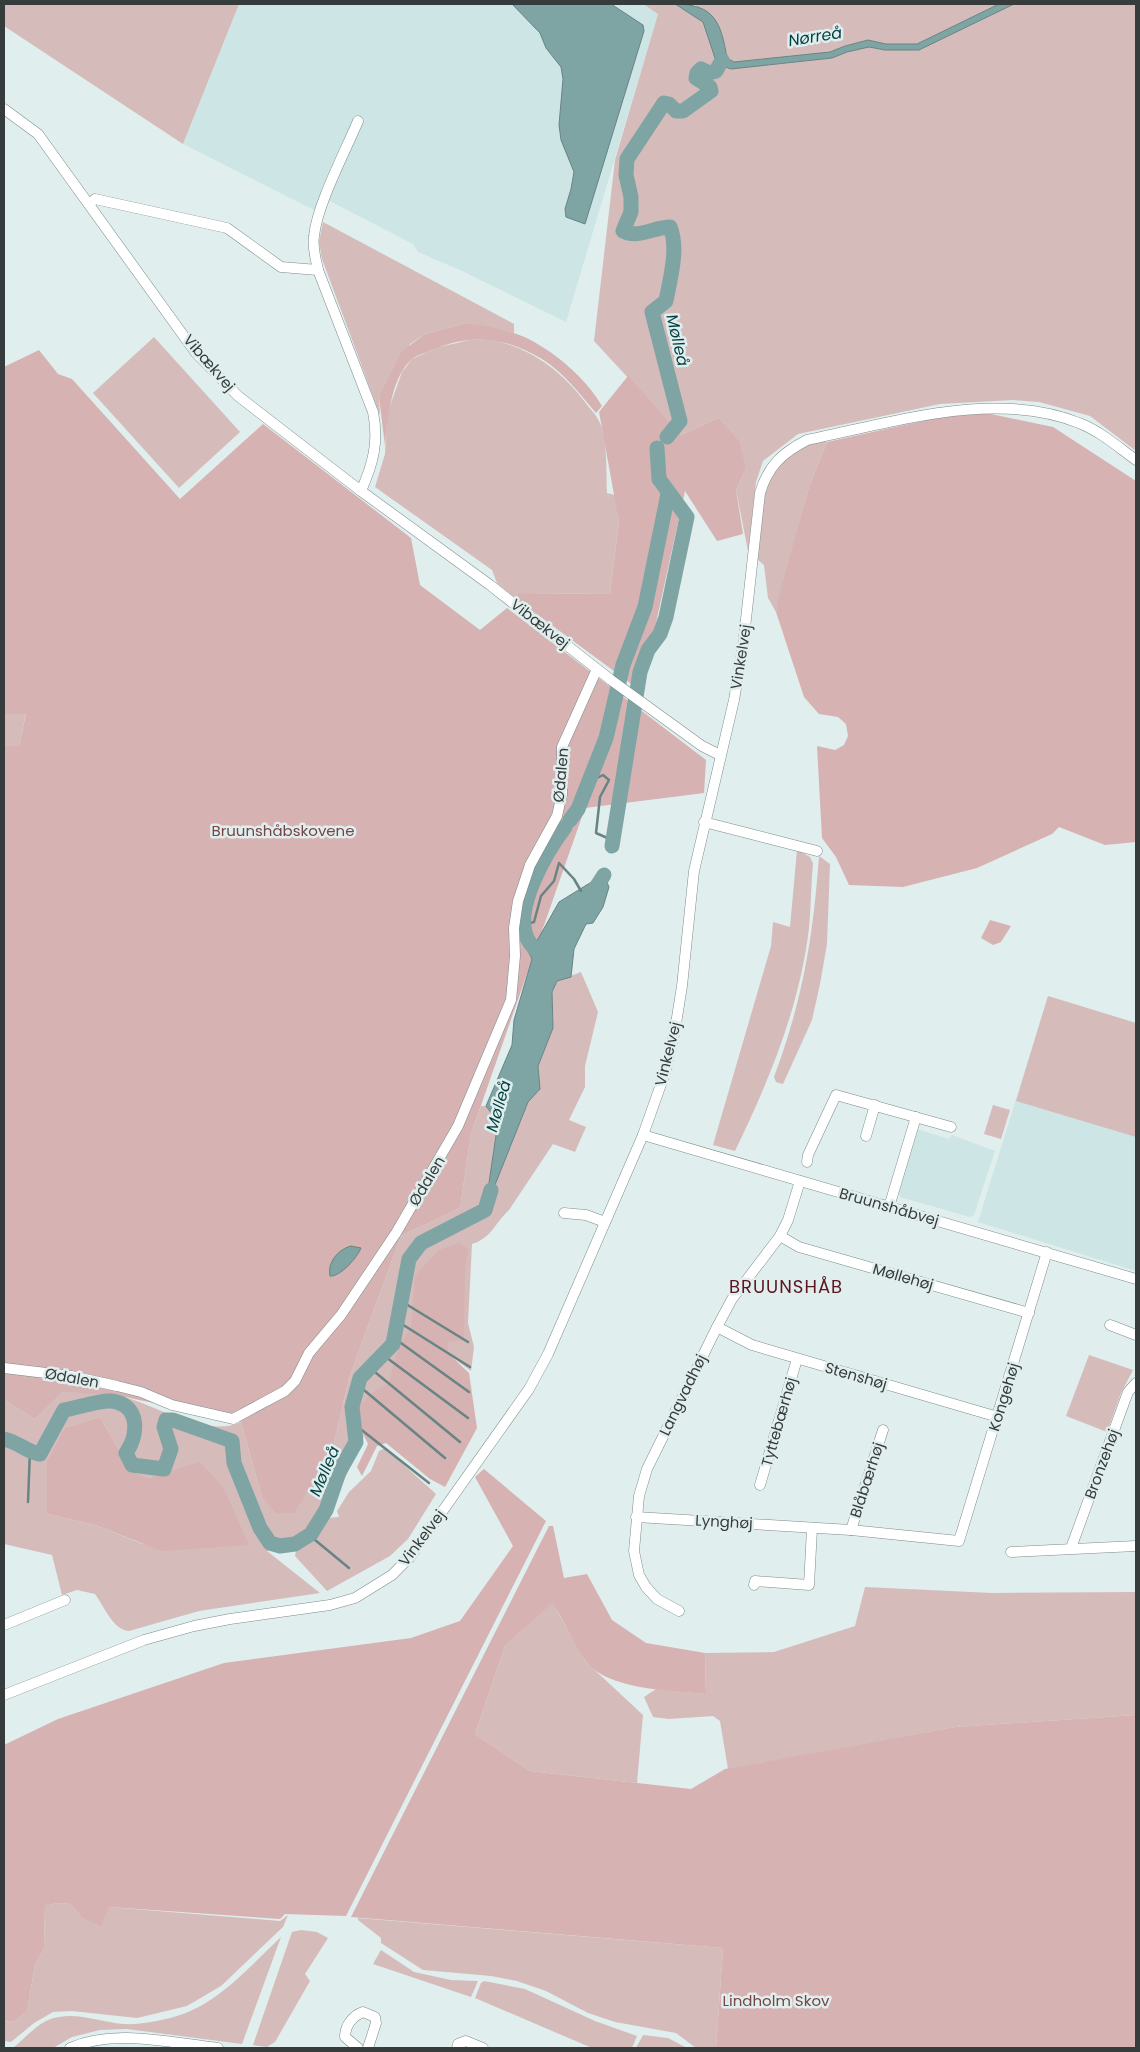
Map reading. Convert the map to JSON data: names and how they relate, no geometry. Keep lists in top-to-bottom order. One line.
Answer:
{"streets":{"street":["Vibækvej","Vinkelvej","Ødalen","Bruunshåbvej","Møllehøj","Stenshøj","Langvadhøj","Kongehøj","Tyttebærhøj","Bronzehøj","Blåbærhøj","Lynghøj"]},"crossings":[["Vibækvej","Vinkelvej"],["Vibækvej","Ødalen"],["Vinkelvej","Bruunshåbvej"],["Bruunshåbvej","Langvadhøj"],["Bruunshåbvej","Kongehøj"],["Møllehøj","Langvadhøj"],["Møllehøj","Kongehøj"],["Stenshøj","Langvadhøj"],["Stenshøj","Kongehøj"],["Stenshøj","Tyttebærhøj"],["Langvadhøj","Lynghøj"],["Kongehøj","Lynghøj"],["Blåbærhøj","Lynghøj"]],"districts":["BRUUNSHÅB"],"water":["Nørreå","Mølleå"],"parks":["Bruunshåbskovene","Lindholm Skov"]}
